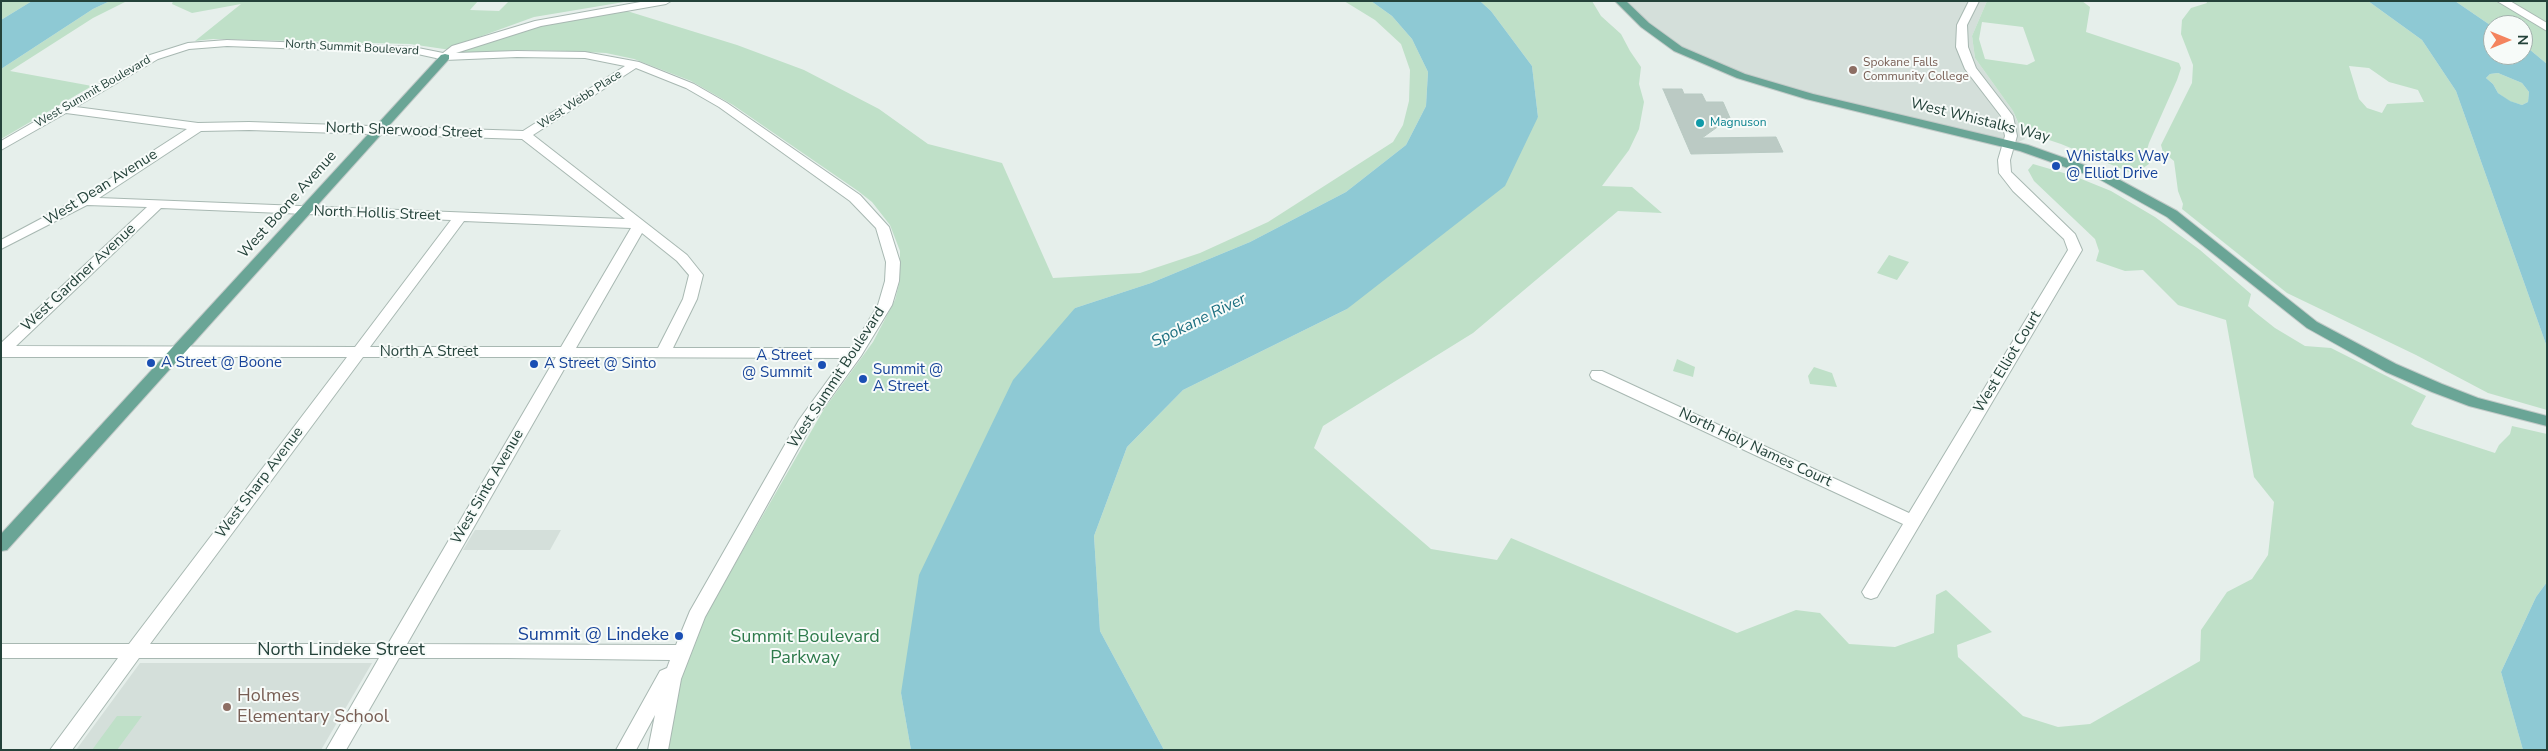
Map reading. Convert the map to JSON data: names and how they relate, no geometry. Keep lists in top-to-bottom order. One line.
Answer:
{"streets":{"main road":["West Whistalks Way","West Boone Avenue"],"street":["North Summit Boulevard","West Summit Boulevard","West Webb Place","North Sherwood Street","West Dean Avenue","North Hollis Street","West Gardner Avenue","North A Street","West Elliot Court","North Holy Names Court","West Sharp Avenue","West Sinto Avenue","North Lindeke Street"]},"crossings":[["North Summit Boulevard","West Summit Boulevard"],["North Summit Boulevard","West Webb Place"],["North Summit Boulevard","West Boone Avenue"],["West Summit Boulevard","West Webb Place"],["West Summit Boulevard","North Sherwood Street"],["West Summit Boulevard","North A Street"],["West Summit Boulevard","North Lindeke Street"],["West Webb Place","North Sherwood Street"],["West Whistalks Way","West Elliot Court"],["North Sherwood Street","West Dean Avenue"],["North Sherwood Street","West Boone Avenue"],["West Dean Avenue","North Hollis Street"],["West Boone Avenue","North Hollis Street"],["West Boone Avenue","North A Street"],["North Hollis Street","West Gardner Avenue"],["North Hollis Street","West Sharp Avenue"],["North Hollis Street","West Sinto Avenue"],["West Gardner Avenue","North A Street"],["North A Street","West Sharp Avenue"],["North A Street","West Sinto Avenue"],["West Elliot Court","North Holy Names Court"],["West Sharp Avenue","North Lindeke Street"],["West Sinto Avenue","North Lindeke Street"]],"water":["Spokane River"],"parks":["Summit Boulevard Parkway"],"places":["Spokane Falls Community College","Magnuson","Whistalks Way @ Elliot Drive","A Street @ Boone","A Street @ Sinto","A Street @ Summit","Summit @ A Street","Summit @ Lindeke","Holmes Elementary School"],"north":"right"}
